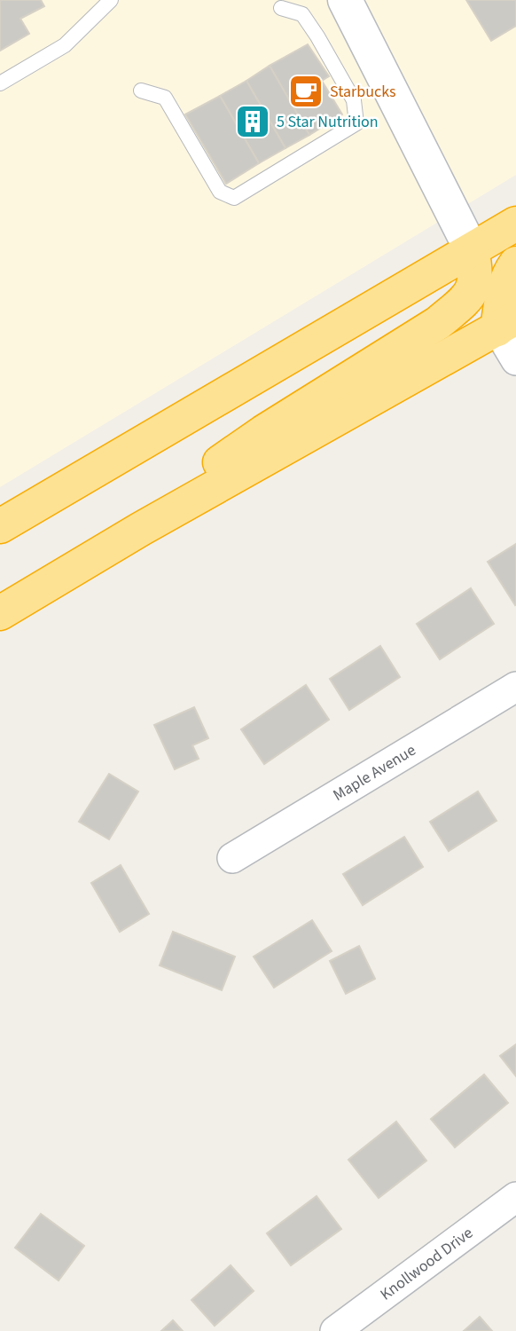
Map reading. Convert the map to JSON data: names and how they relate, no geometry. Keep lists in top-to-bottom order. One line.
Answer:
{"streets":{"street":["Maple Avenue","Knollwood Drive"]},"places":{"cafe":["Starbucks"],"building":["5 Star Nutrition"]}}
